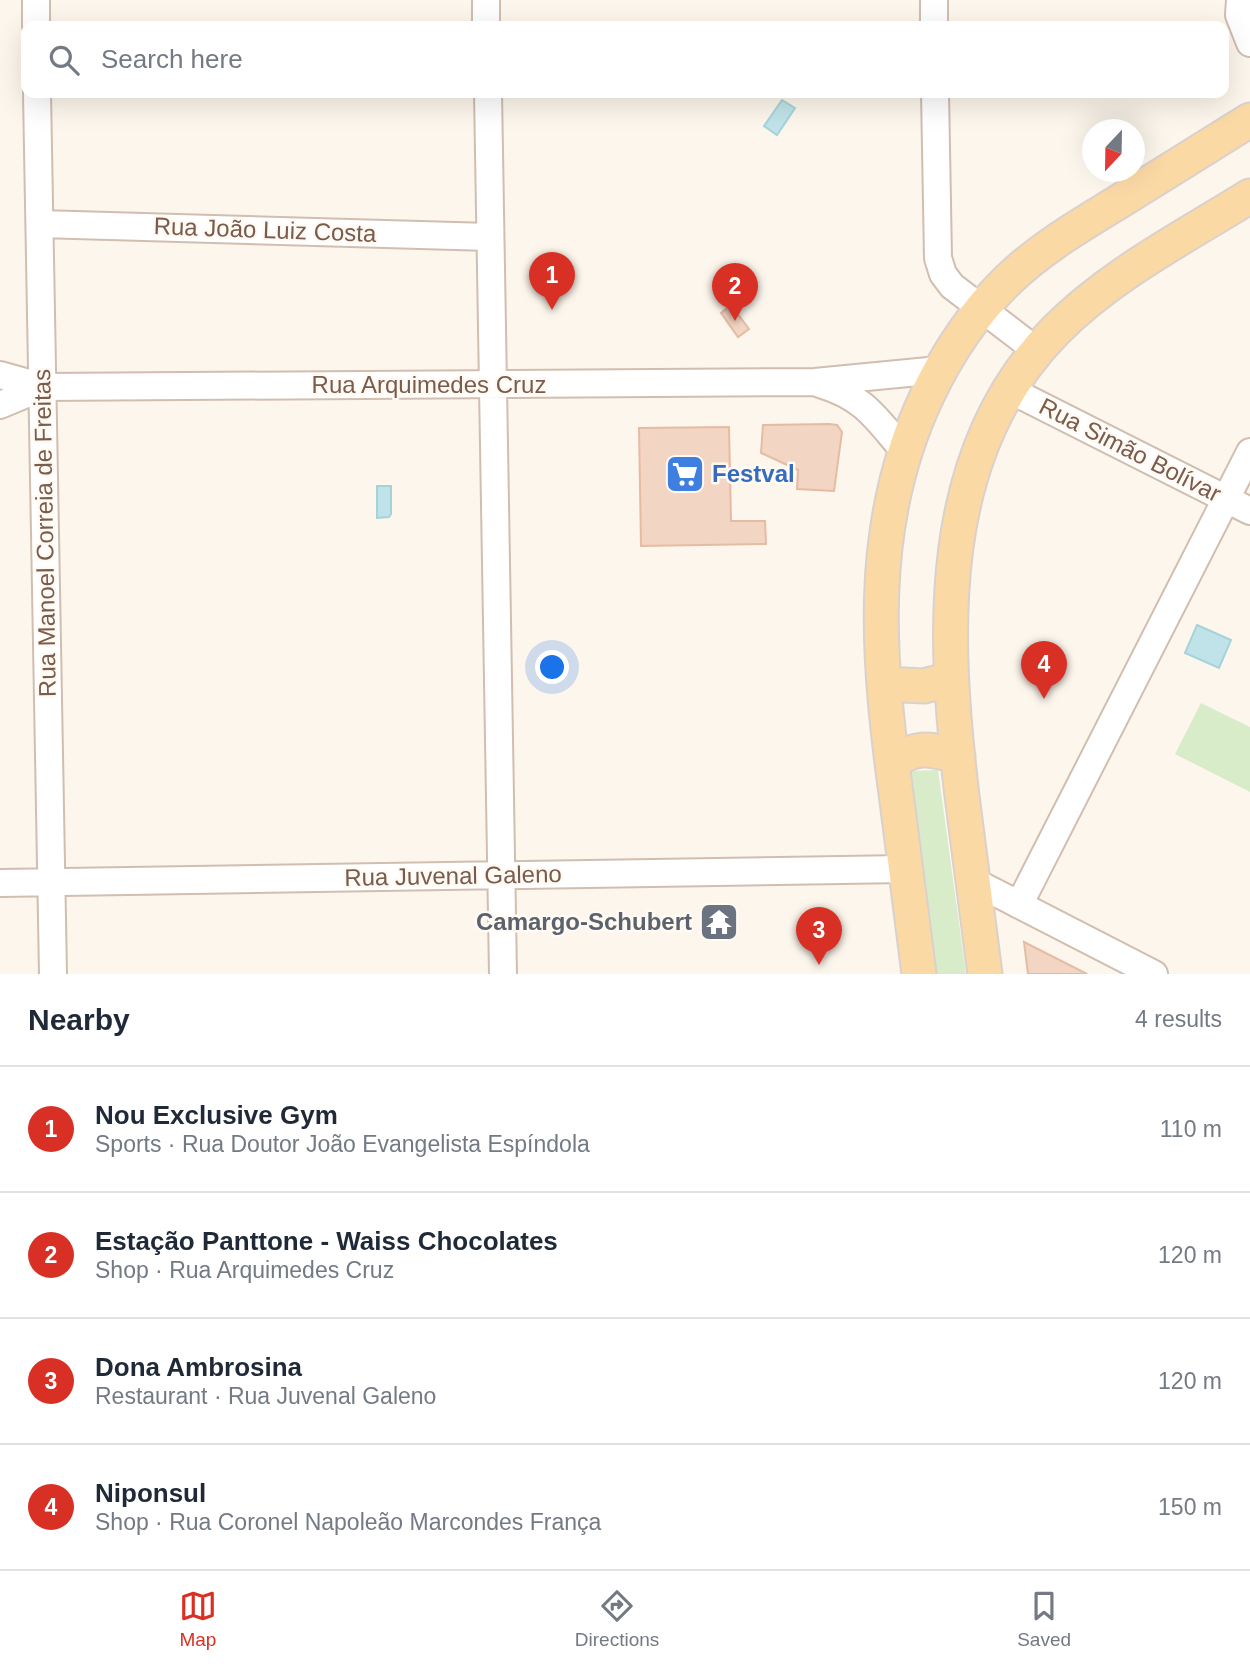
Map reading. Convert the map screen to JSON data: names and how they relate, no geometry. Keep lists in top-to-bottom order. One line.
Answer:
{"streets":{"street":["Rua João Luiz Costa","Rua Arquimedes Cruz","Rua Simão Bolívar","Rua Manoel Correia de Freitas","Rua Juvenal Galeno"]},"crossings":[["Rua João Luiz Costa","Rua Manoel Correia de Freitas"],["Rua Arquimedes Cruz","Rua Manoel Correia de Freitas"],["Rua Manoel Correia de Freitas","Rua Juvenal Galeno"]],"places":{"supermarket":["Festval"],"temple":["Camargo-Schubert"]},"north":"bottom","page":{"search":"Search here","pins":["1","2","4","3"],"heading":["Nearby","4 results"],"list":[{"mark":"1","name":"Nou Exclusive Gym","note":"Sports · Rua Doutor João Evangelista Espíndola","value":"110 m"},{"mark":"2","name":"Estação Panttone - Waiss Chocolates","note":"Shop · Rua Arquimedes Cruz","value":"120 m"},{"mark":"3","name":"Dona Ambrosina","note":"Restaurant · Rua Juvenal Galeno","value":"120 m"},{"mark":"4","name":"Niponsul","note":"Shop · Rua Coronel Napoleão Marcondes França","value":"150 m"}],"nav":["Map","Directions","Saved"]}}
